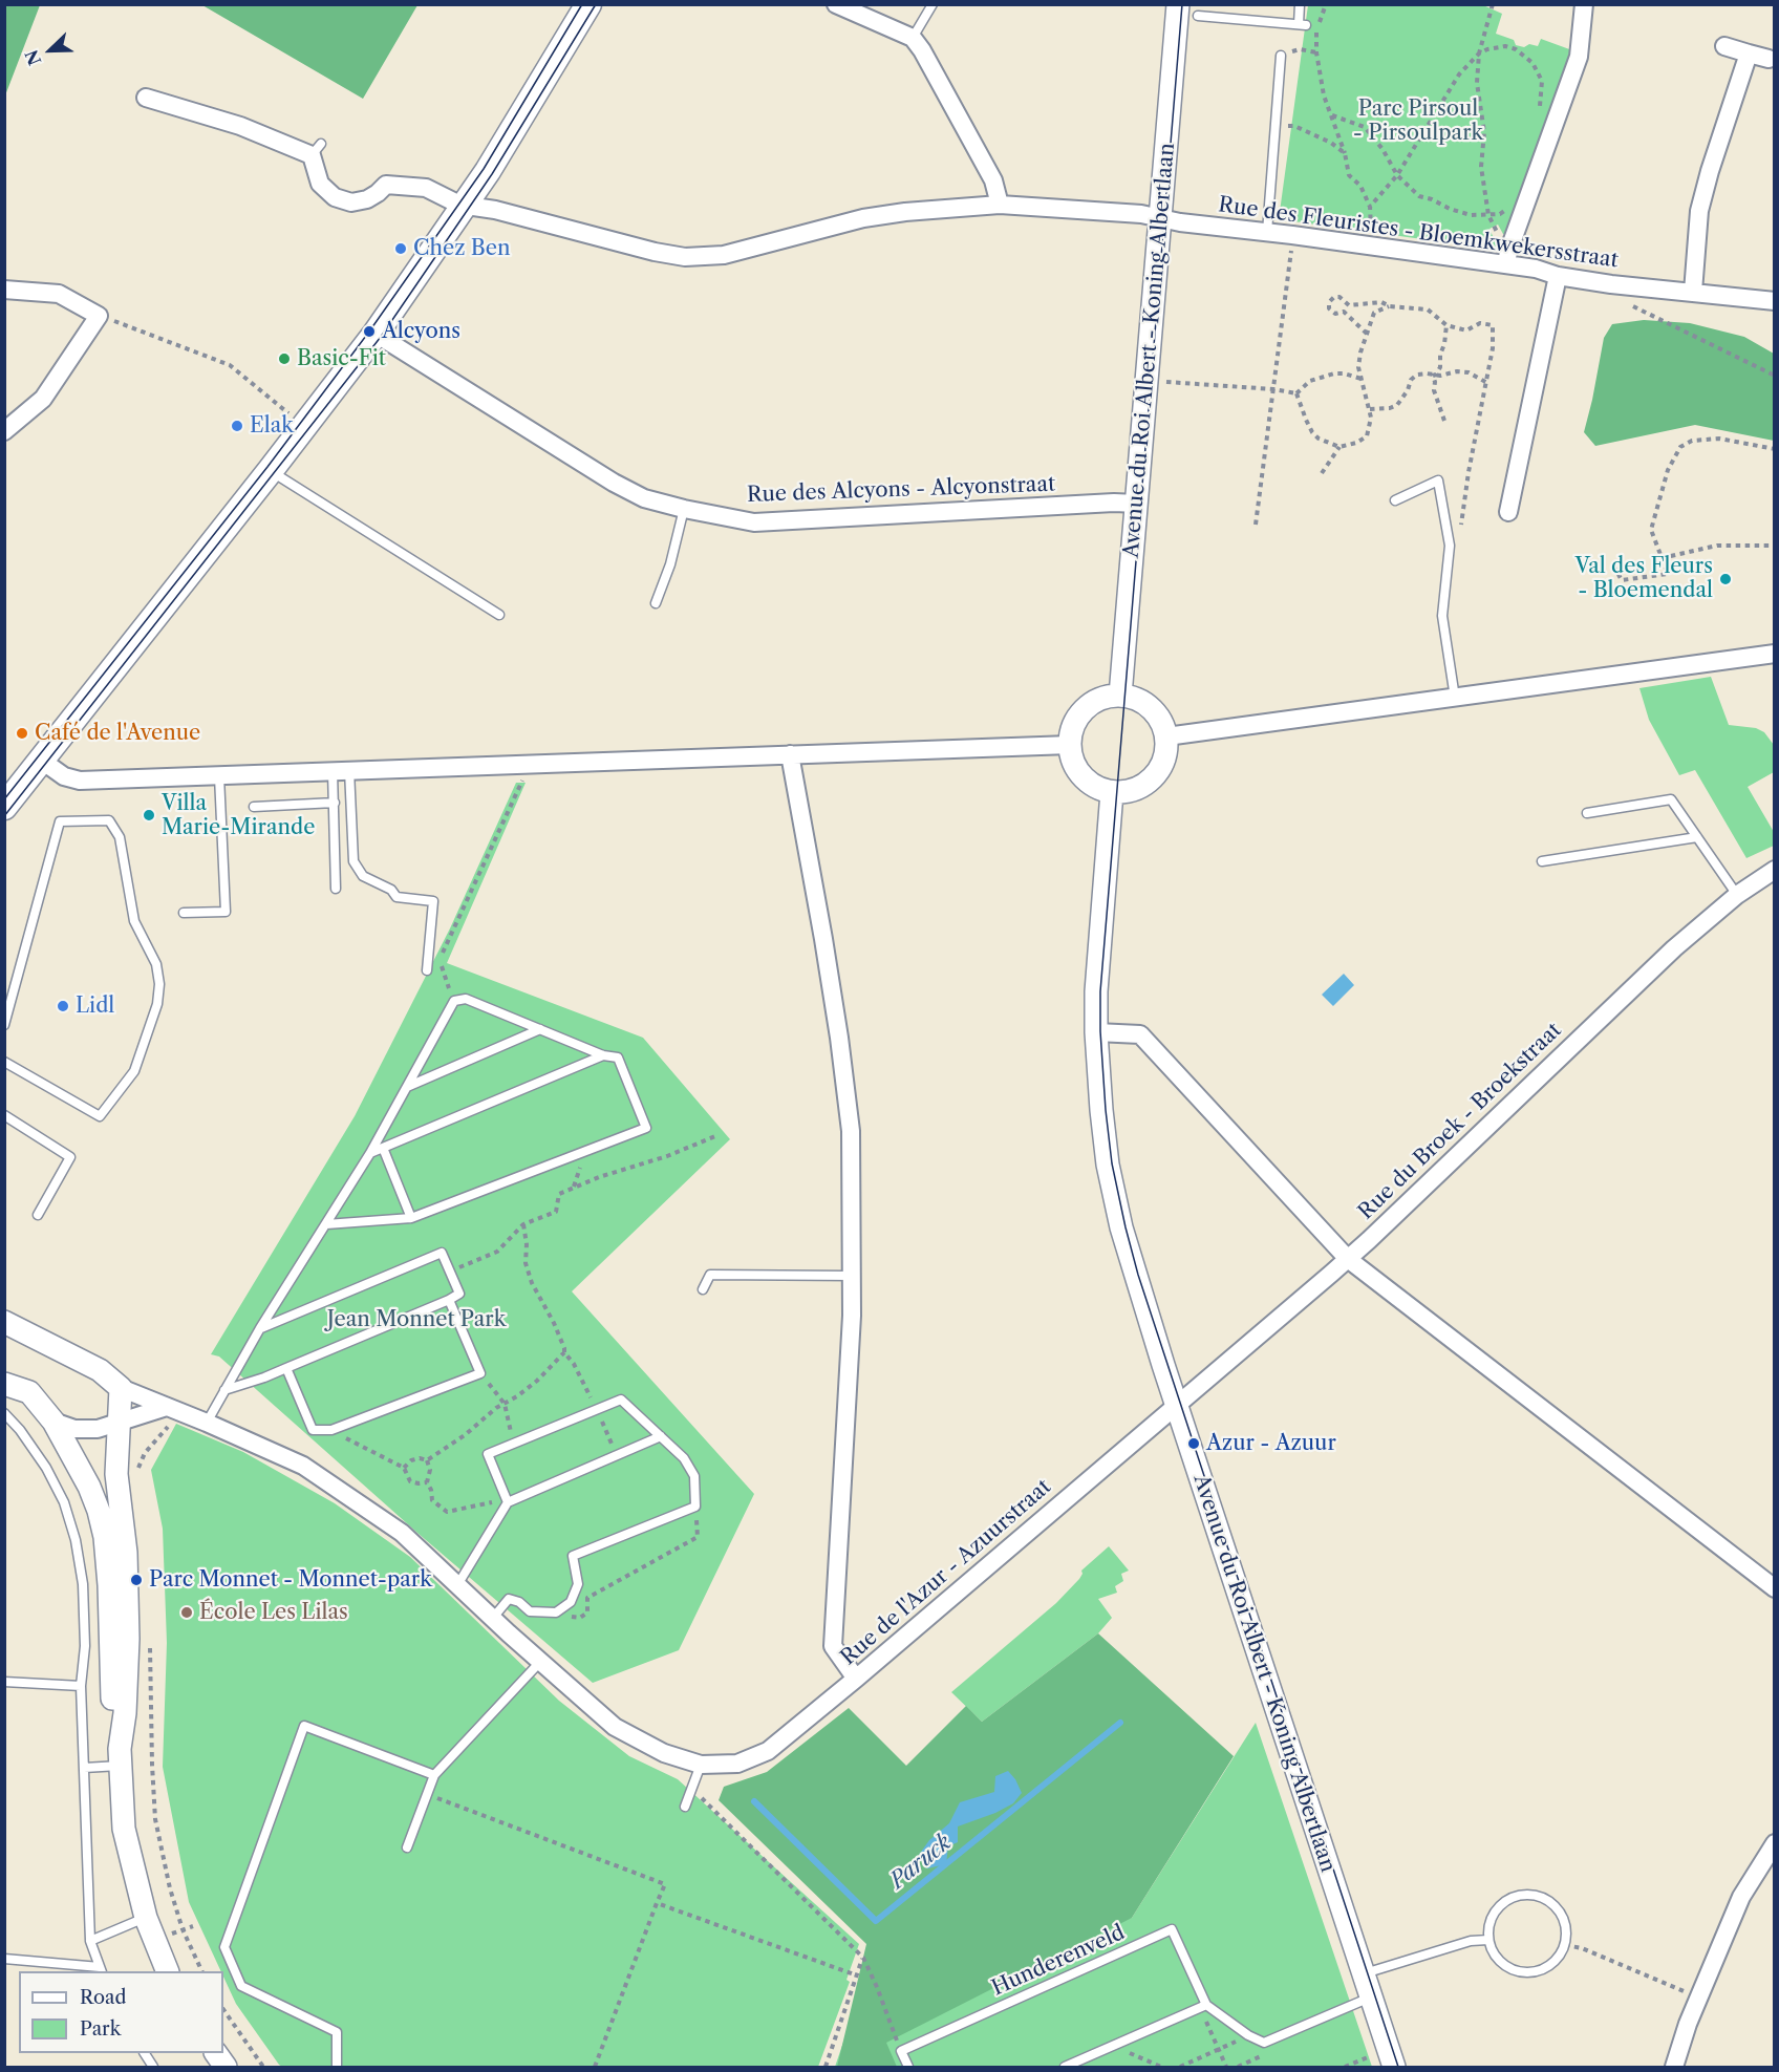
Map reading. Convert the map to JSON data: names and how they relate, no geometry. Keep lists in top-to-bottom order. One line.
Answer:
{"streets":{"street":["Rue des Fleuristes - Bloemkwekersstraat","Avenue du Roi Albert - Koning Albertlaan","Rue des Alcyons - Alcyonstraat","Rue du Broek - Broekstraat","Rue de l'Azur - Azuurstraat"],"lane":["Hunderenveld"]},"crossings":[["Rue des Fleuristes - Bloemkwekersstraat","Avenue du Roi Albert - Koning Albertlaan"],["Avenue du Roi Albert - Koning Albertlaan","Rue des Alcyons - Alcyonstraat"],["Avenue du Roi Albert - Koning Albertlaan","Rue du Broek - Broekstraat"],["Avenue du Roi Albert - Koning Albertlaan","Rue de l'Azur - Azuurstraat"],["Rue du Broek - Broekstraat","Rue de l'Azur - Azuurstraat"]],"water":["Paruck"],"parks":["Parc Pirsoul - Pirsoulpark","Jean Monnet Park"],"places":["Chez Ben","Alcyons","Basic-Fit","Elak","Val des Fleurs - Bloemendal","Café de l'Avenue","Villa Marie-Mirande","Lidl","Azur - Azuur","Parc Monnet - Monnet-park","École Les Lilas"],"legend":["Road","Park"],"north":"bottom left"}
